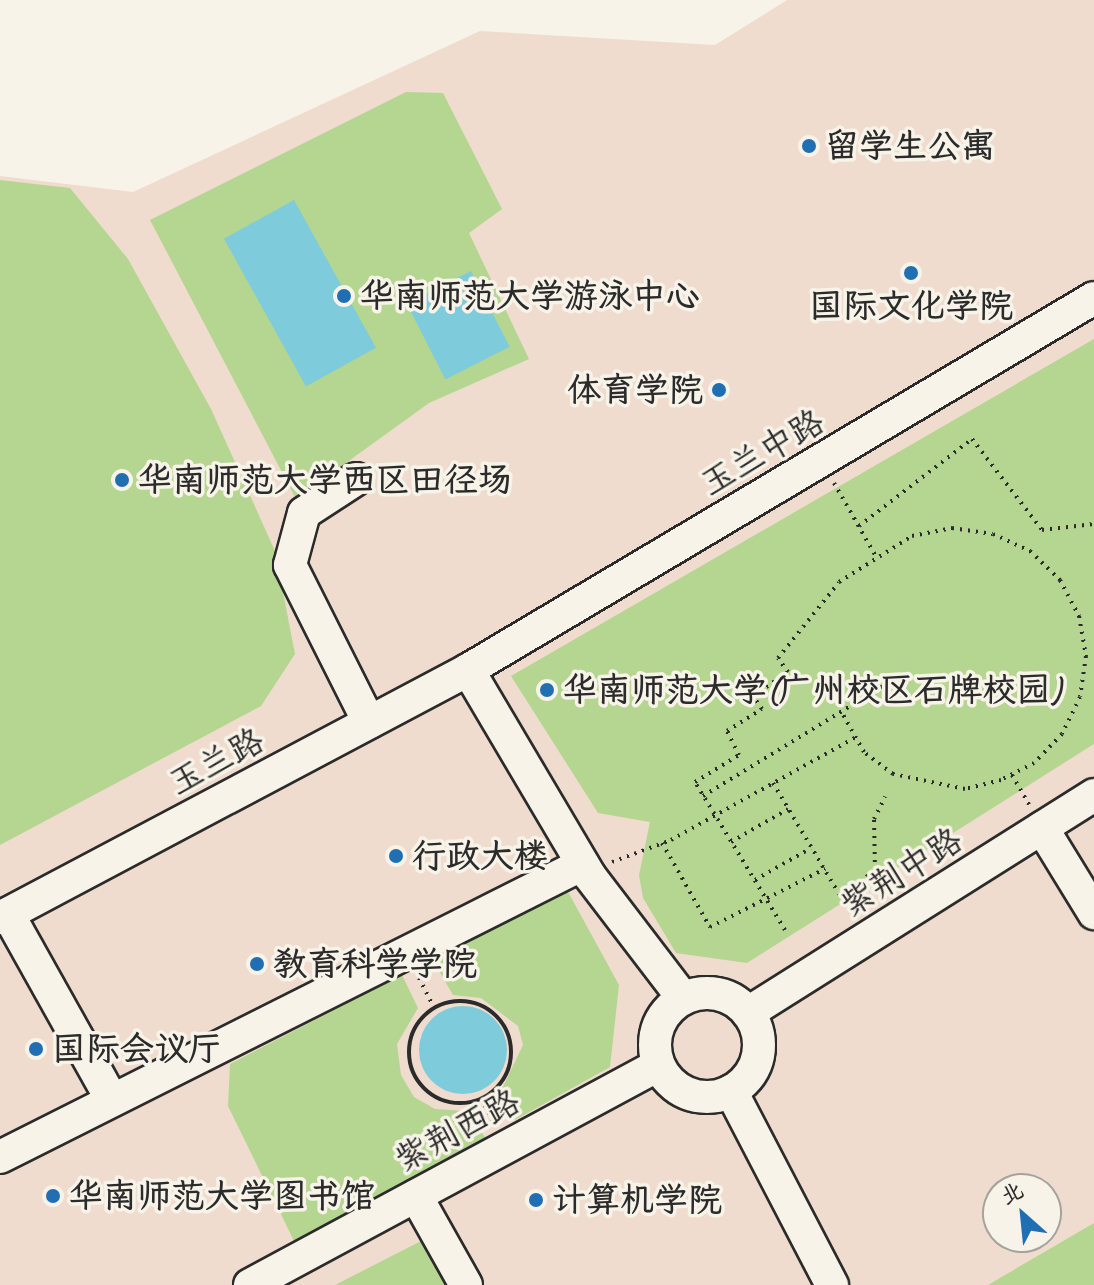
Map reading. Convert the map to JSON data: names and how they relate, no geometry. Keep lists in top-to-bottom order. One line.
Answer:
{"streets":{"street":["玉兰中路","玉兰路","紫荆中路","紫荆西路"]},"crossings":[["玉兰中路","玉兰路"],["紫荆中路","紫荆西路"]],"places":["留学生公寓","国际文化学院","华南师范大学游泳中心","体育学院","华南师范大学西区田径场","华南师范大学(广州校区石牌校园)","行政大楼","教育科学学院","国际会议厅","华南师范大学图书馆","计算机学院"],"north":"top left"}
